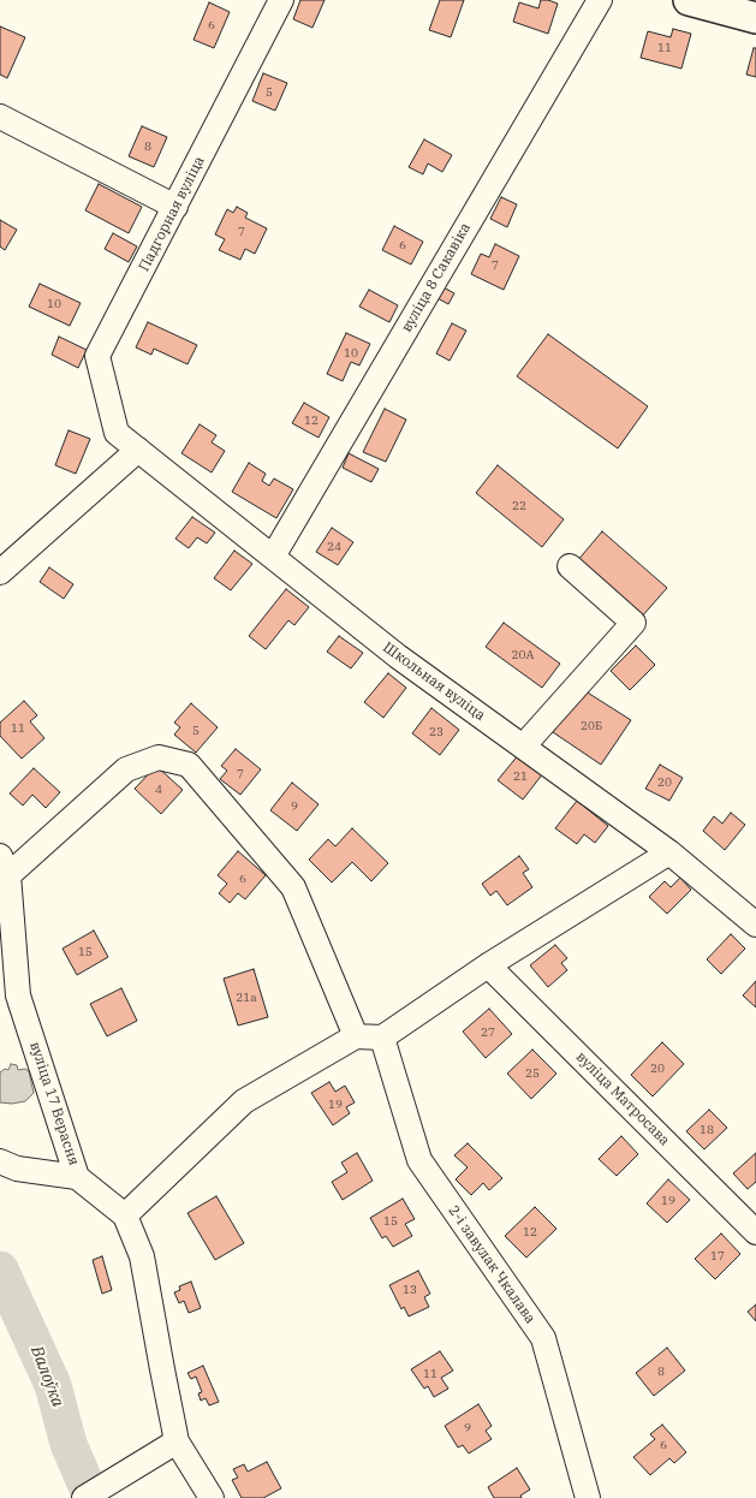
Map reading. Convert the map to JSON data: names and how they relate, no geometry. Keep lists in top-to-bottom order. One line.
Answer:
{"streets":{"street":["Падгорная вуліца","вуліца 8 Сакавіка","Школьная вуліца","вуліца Матросава","вуліца 17 Верасня","2-і завулак Чкалава"]},"crossings":[["Падгорная вуліца","Школьная вуліца"],["вуліца 8 Сакавіка","Школьная вуліца"]],"water":["Валоўка"],"house_numbers":["6","11","5","8","7","6","7","10","10","12","22","24","20А","20Б","11","5","23","7","21","20","4","9","6","15","21а","27","20","25","19","18","19","15","12","17","13","8","11","9","6"]}
